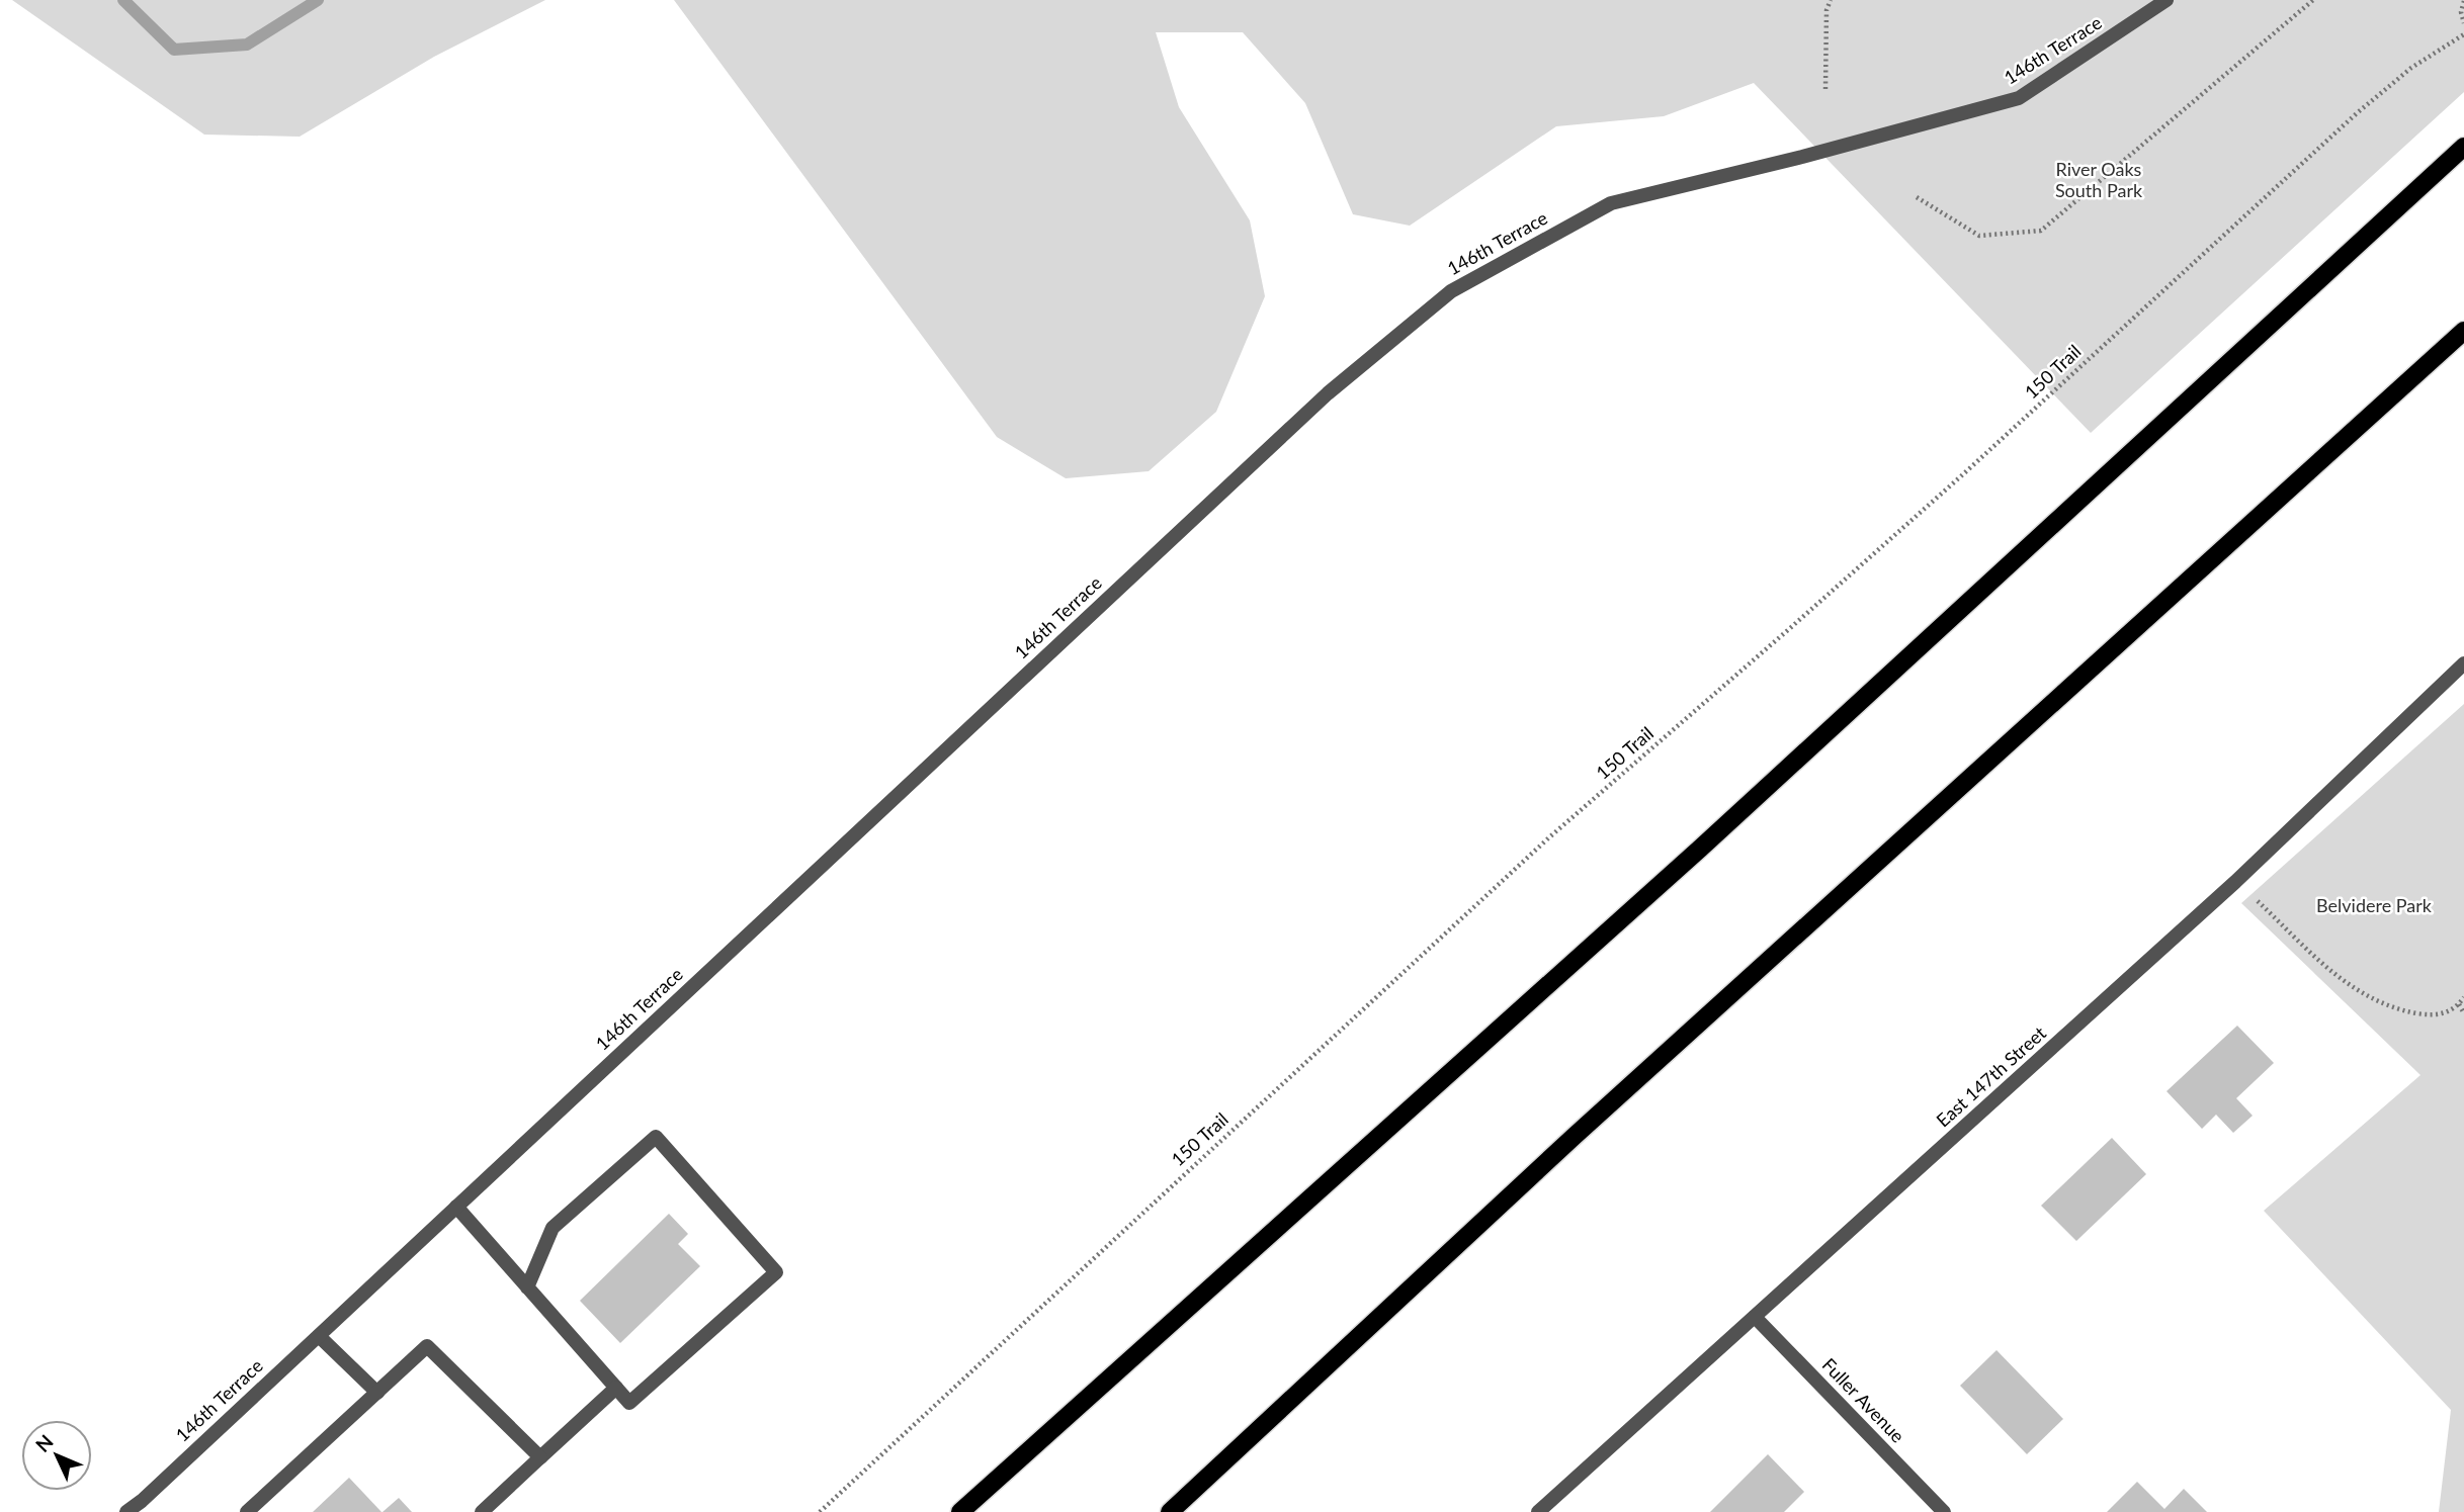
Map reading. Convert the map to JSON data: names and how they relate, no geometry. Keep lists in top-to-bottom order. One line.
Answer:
{"streets":{"street":["146th Terrace","East 147th Street","Fuller Avenue"],"path":["150 Trail"]},"crossings":[["East 147th Street","Fuller Avenue"]],"parks":["River Oaks South Park","Belvidere Park"],"north":"top left"}
